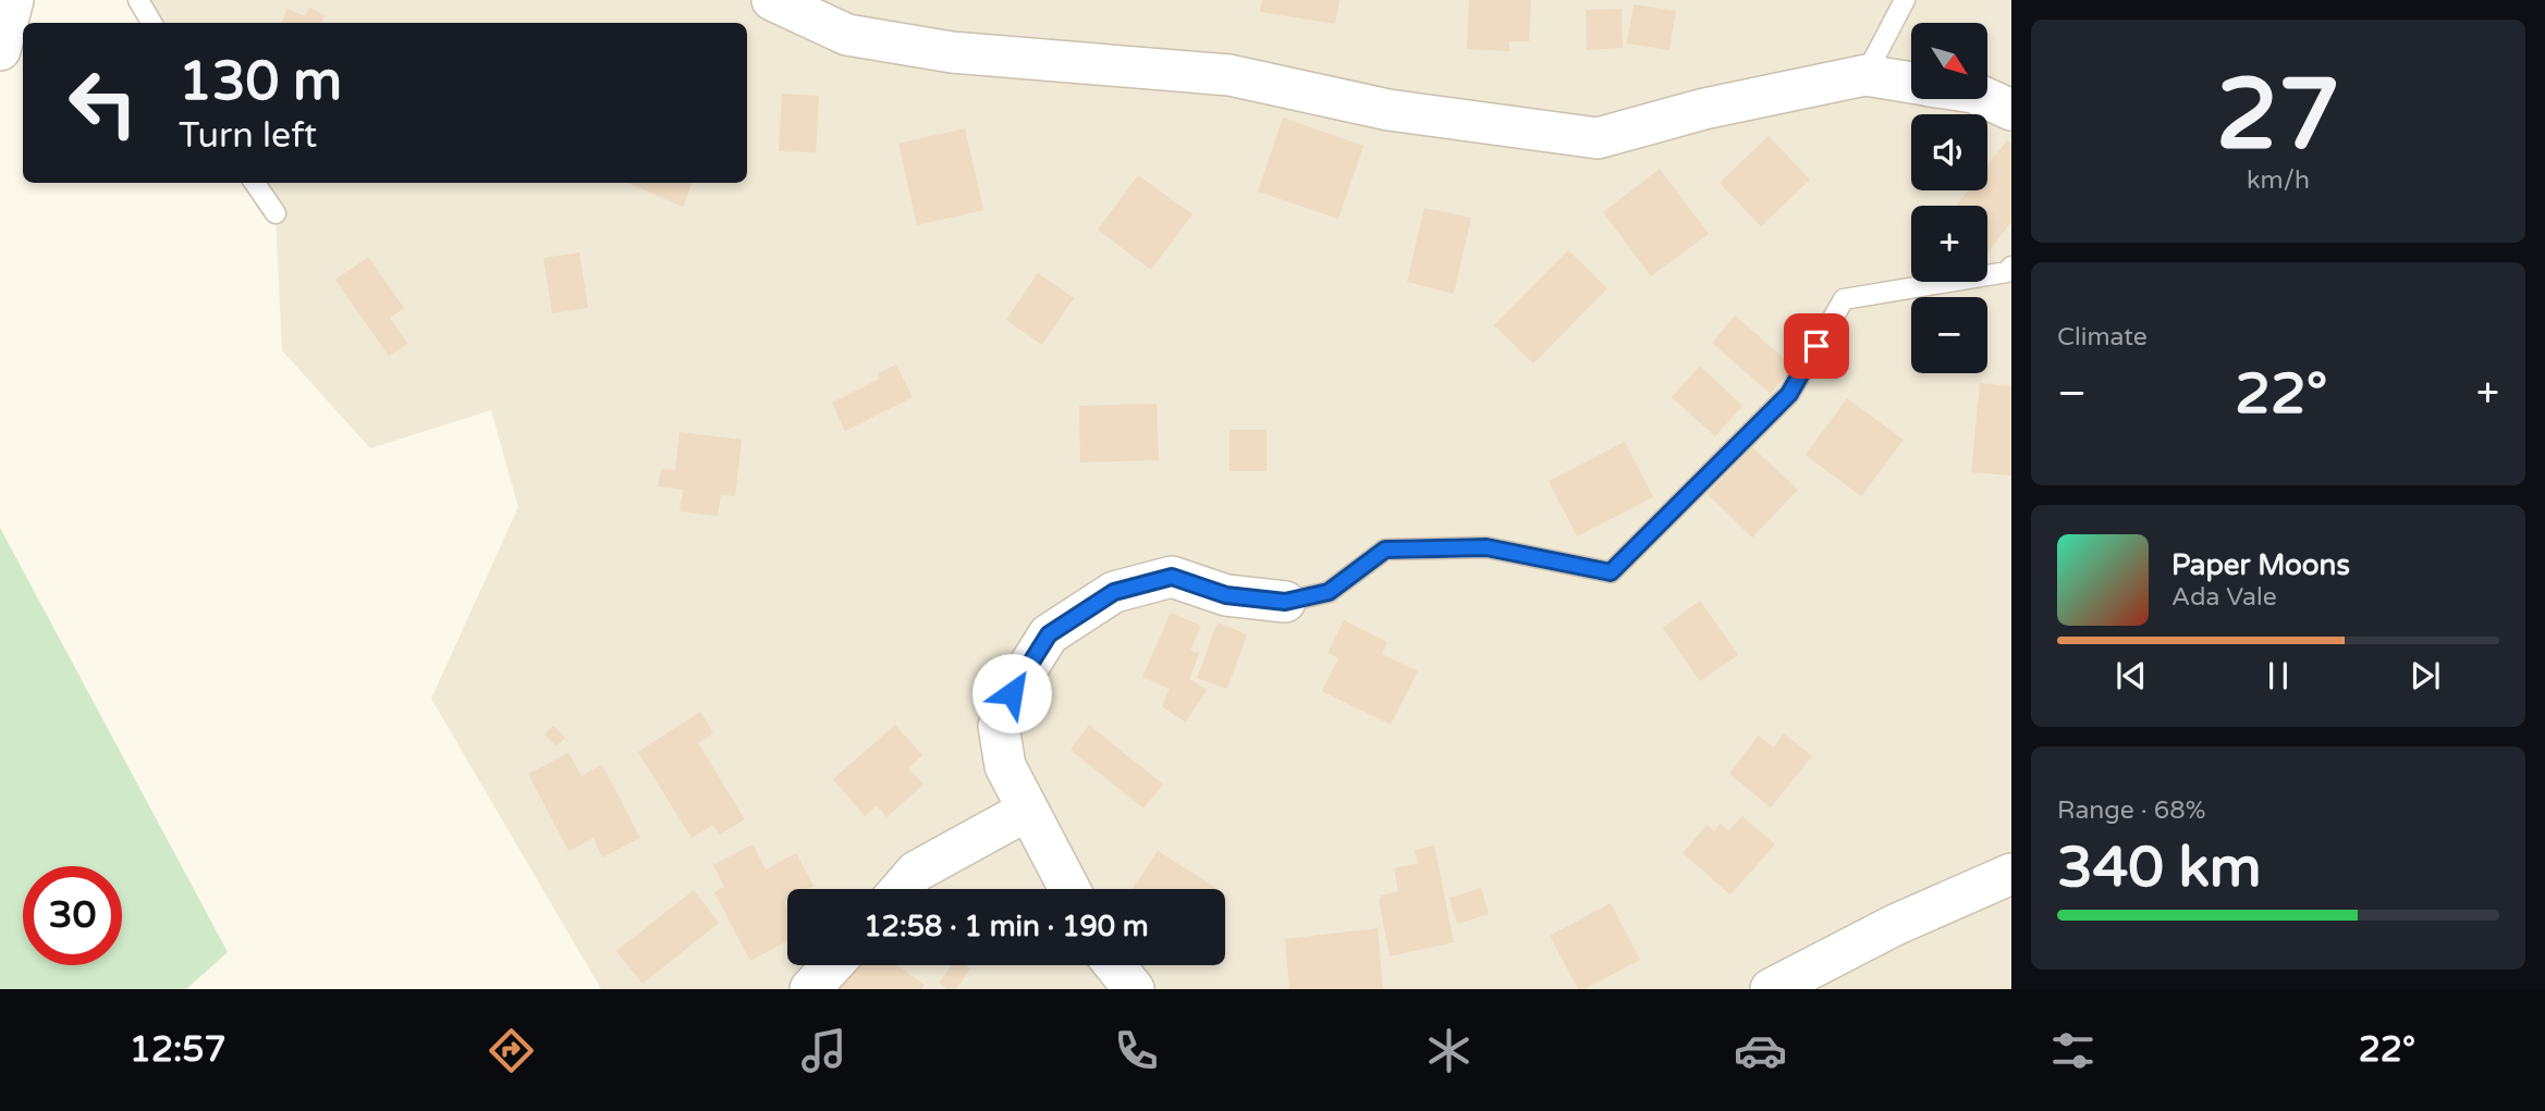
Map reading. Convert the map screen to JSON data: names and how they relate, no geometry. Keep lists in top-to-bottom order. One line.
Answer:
{"north":"bottom right","page":{"tile":[["27","km/h"],"Climate",["Range · 68%","340 km"]],"map_buttons":["+","−"],"turn":["130 m","Turn left"],"heat":["−","22°","+"],"song":["Paper Moons","Ada Vale"],"limit":"30","trip":"12:58 · 1 min · 190 m","tabs":["12:57","22°"]}}
